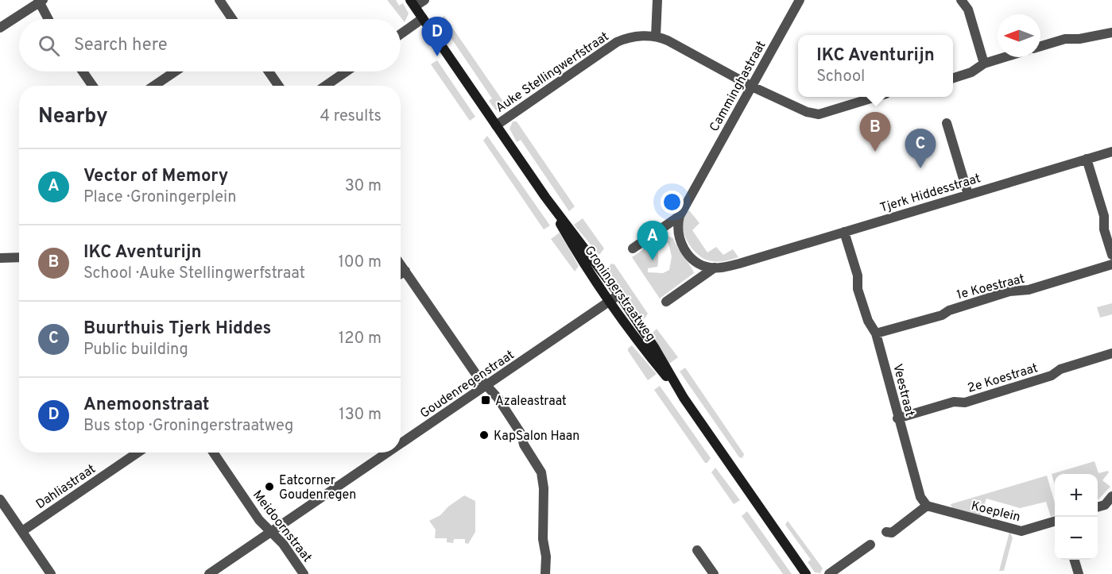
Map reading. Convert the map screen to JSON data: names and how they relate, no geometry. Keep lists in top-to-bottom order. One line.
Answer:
{"streets":{"main road":["Groningerstraatweg"],"street":["Auke Stellingwerfstraat","Camminghastraat","Tjerk Hiddesstraat","1e Koestraat","2e Koestraat","Goudenregenstraat","Veestraat","Dahliastraat","Koeplein","Meidoornstraat"]},"crossings":[["Auke Stellingwerfstraat","Camminghastraat"],["Auke Stellingwerfstraat","Groningerstraatweg"],["Tjerk Hiddesstraat","Veestraat"],["1e Koestraat","Veestraat"],["Groningerstraatweg","Goudenregenstraat"],["2e Koestraat","Veestraat"],["Goudenregenstraat","Meidoornstraat"],["Veestraat","Koeplein"]],"places":{"transit":["Azaleastraat"],"other":["KapSalon Haan","Eatcorner Goudenregen"]},"north":"left","page":{"pins":["D","B","C","A"],"search":"Search here","popup":["IKC Aventurijn","School"],"heading":["Nearby","4 results"],"list":[{"mark":"A","name":"Vector of Memory","note":"Place · Groningerplein","value":"30 m"},{"mark":"B","name":"IKC Aventurijn","note":"School · Auke Stellingwerfstraat","value":"100 m"},{"mark":"C","name":"Buurthuis Tjerk Hiddes","note":"Public building","value":"120 m"},{"mark":"D","name":"Anemoonstraat","note":"Bus stop · Groningerstraatweg","value":"130 m"}],"map_buttons":["+","−"]}}
